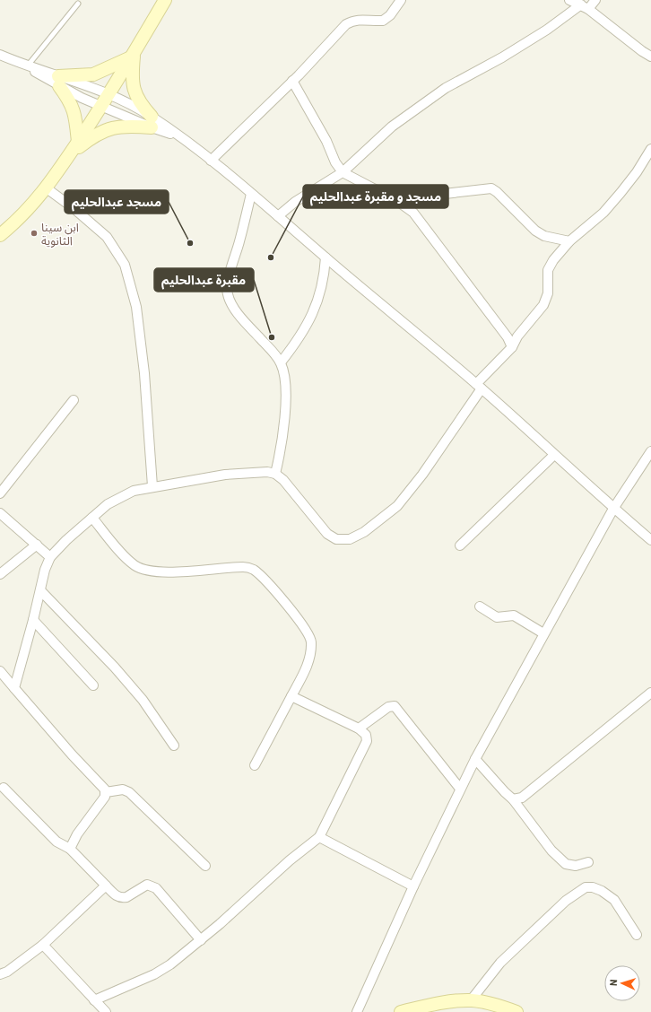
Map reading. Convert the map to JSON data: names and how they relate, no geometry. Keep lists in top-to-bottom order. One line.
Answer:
{"places":["ابن سينا الثانوية","مسجد عبدالحليم","مسجد و مقبرة عبدالحليم","مقبرة عبدالحليم"],"north":"left"}
